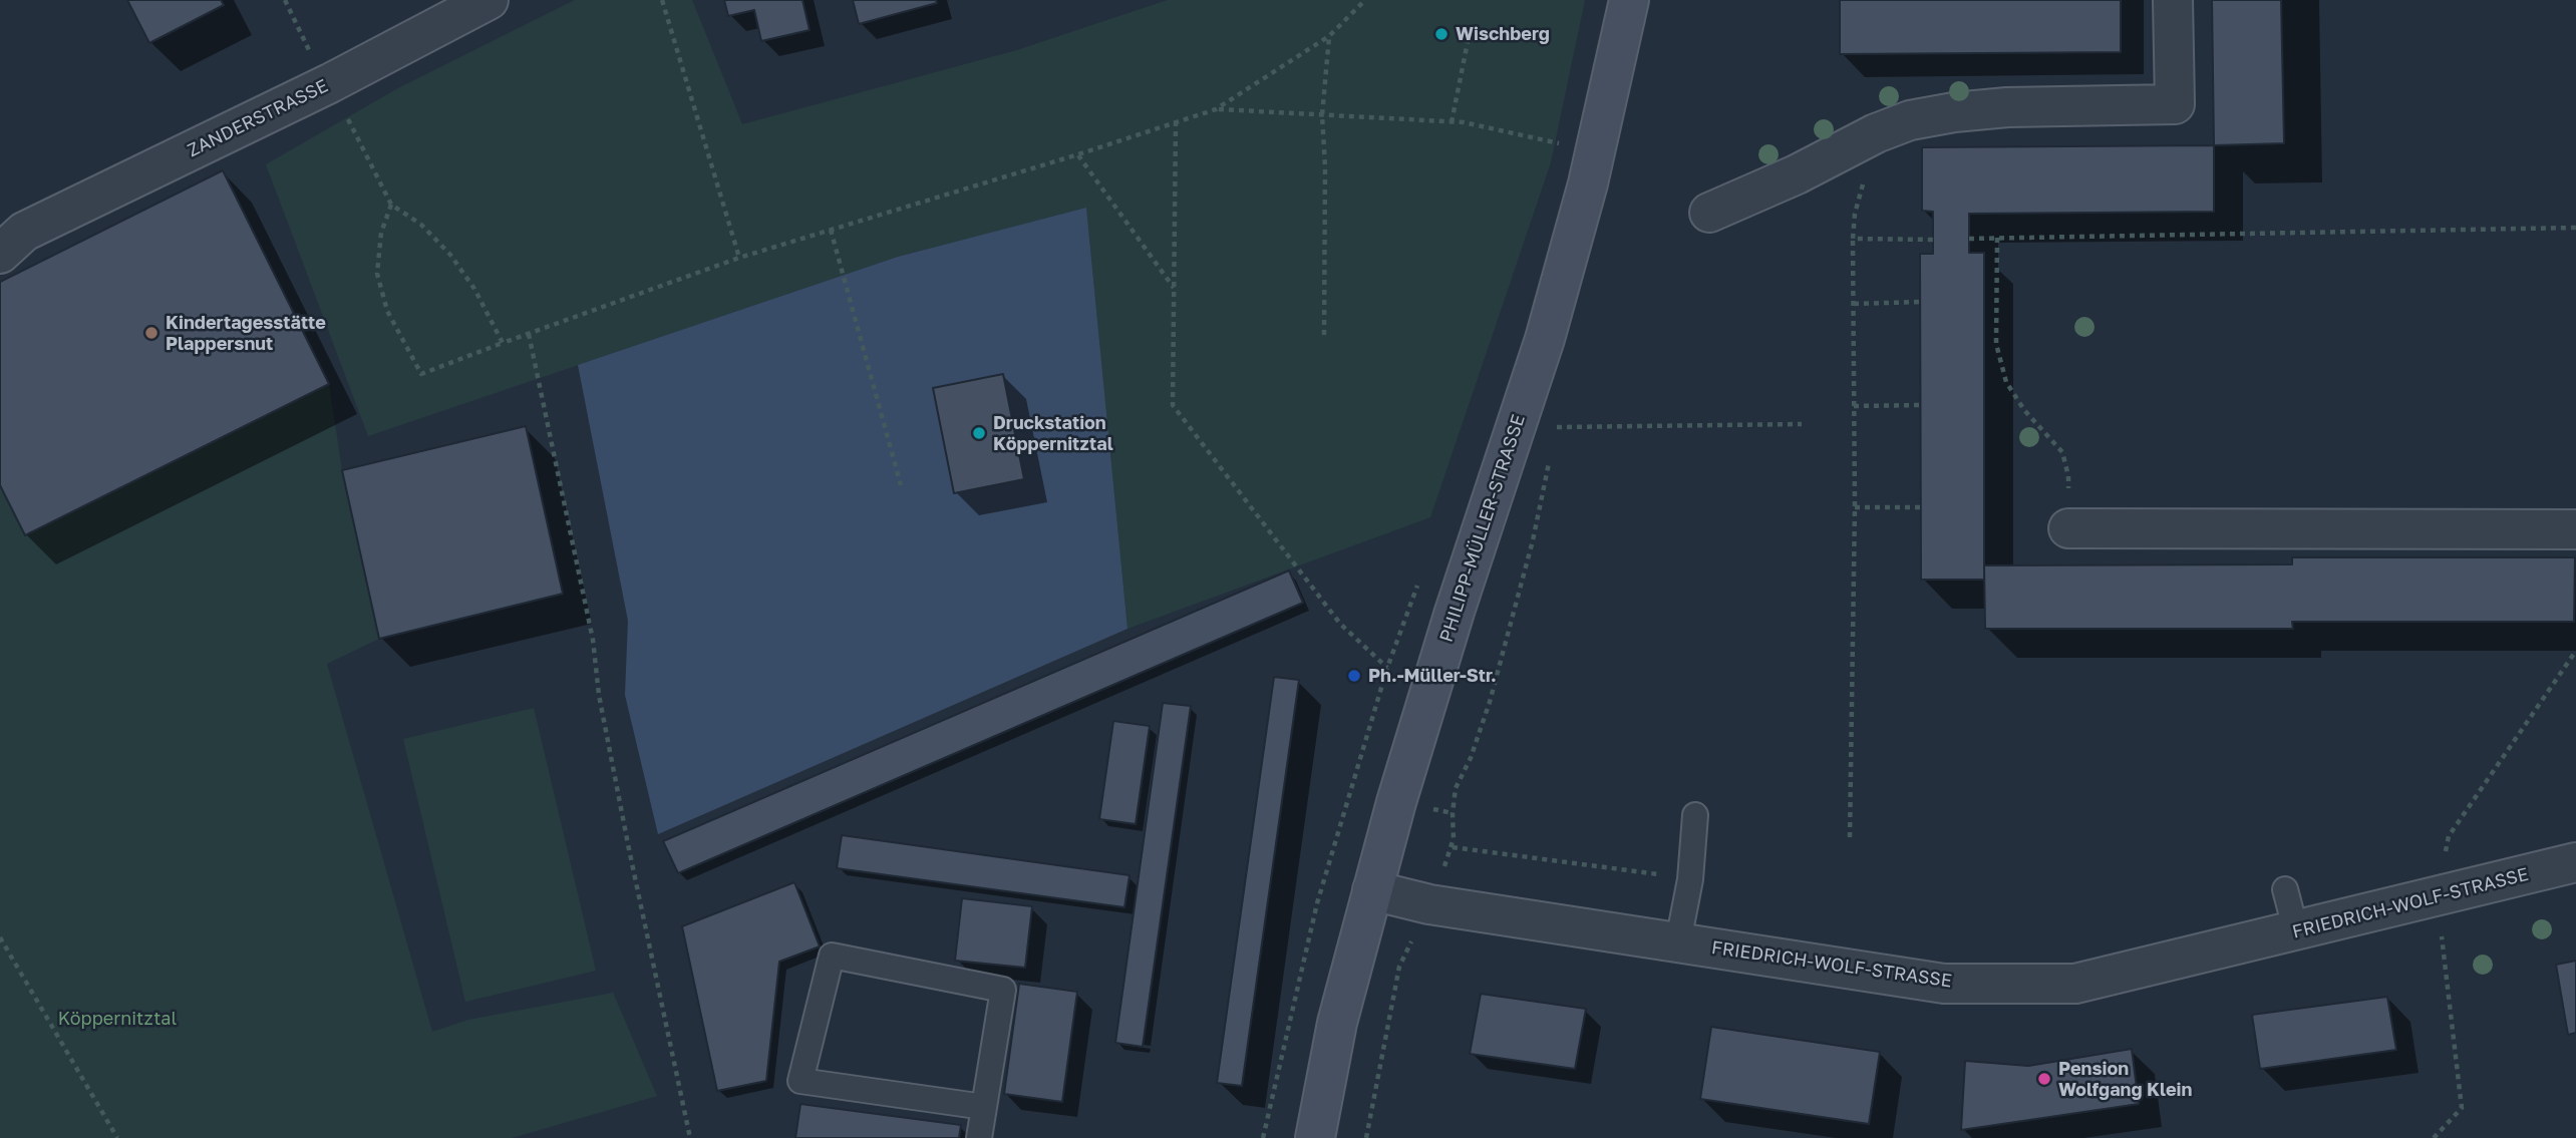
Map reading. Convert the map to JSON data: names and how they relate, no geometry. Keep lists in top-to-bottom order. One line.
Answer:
{"streets":{"street":["ZANDERSTRASSE","PHILIPP-MÜLLER-STRASSE","FRIEDRICH-WOLF-STRASSE"]},"crossings":[["PHILIPP-MÜLLER-STRASSE","FRIEDRICH-WOLF-STRASSE"]],"parks":["Köppernitztal"],"places":["Wischberg","Kindertagesstätte Plappersnut","Druckstation Köppernitztal","Ph.-Müller-Str.","Pension Wolfgang Klein"]}
